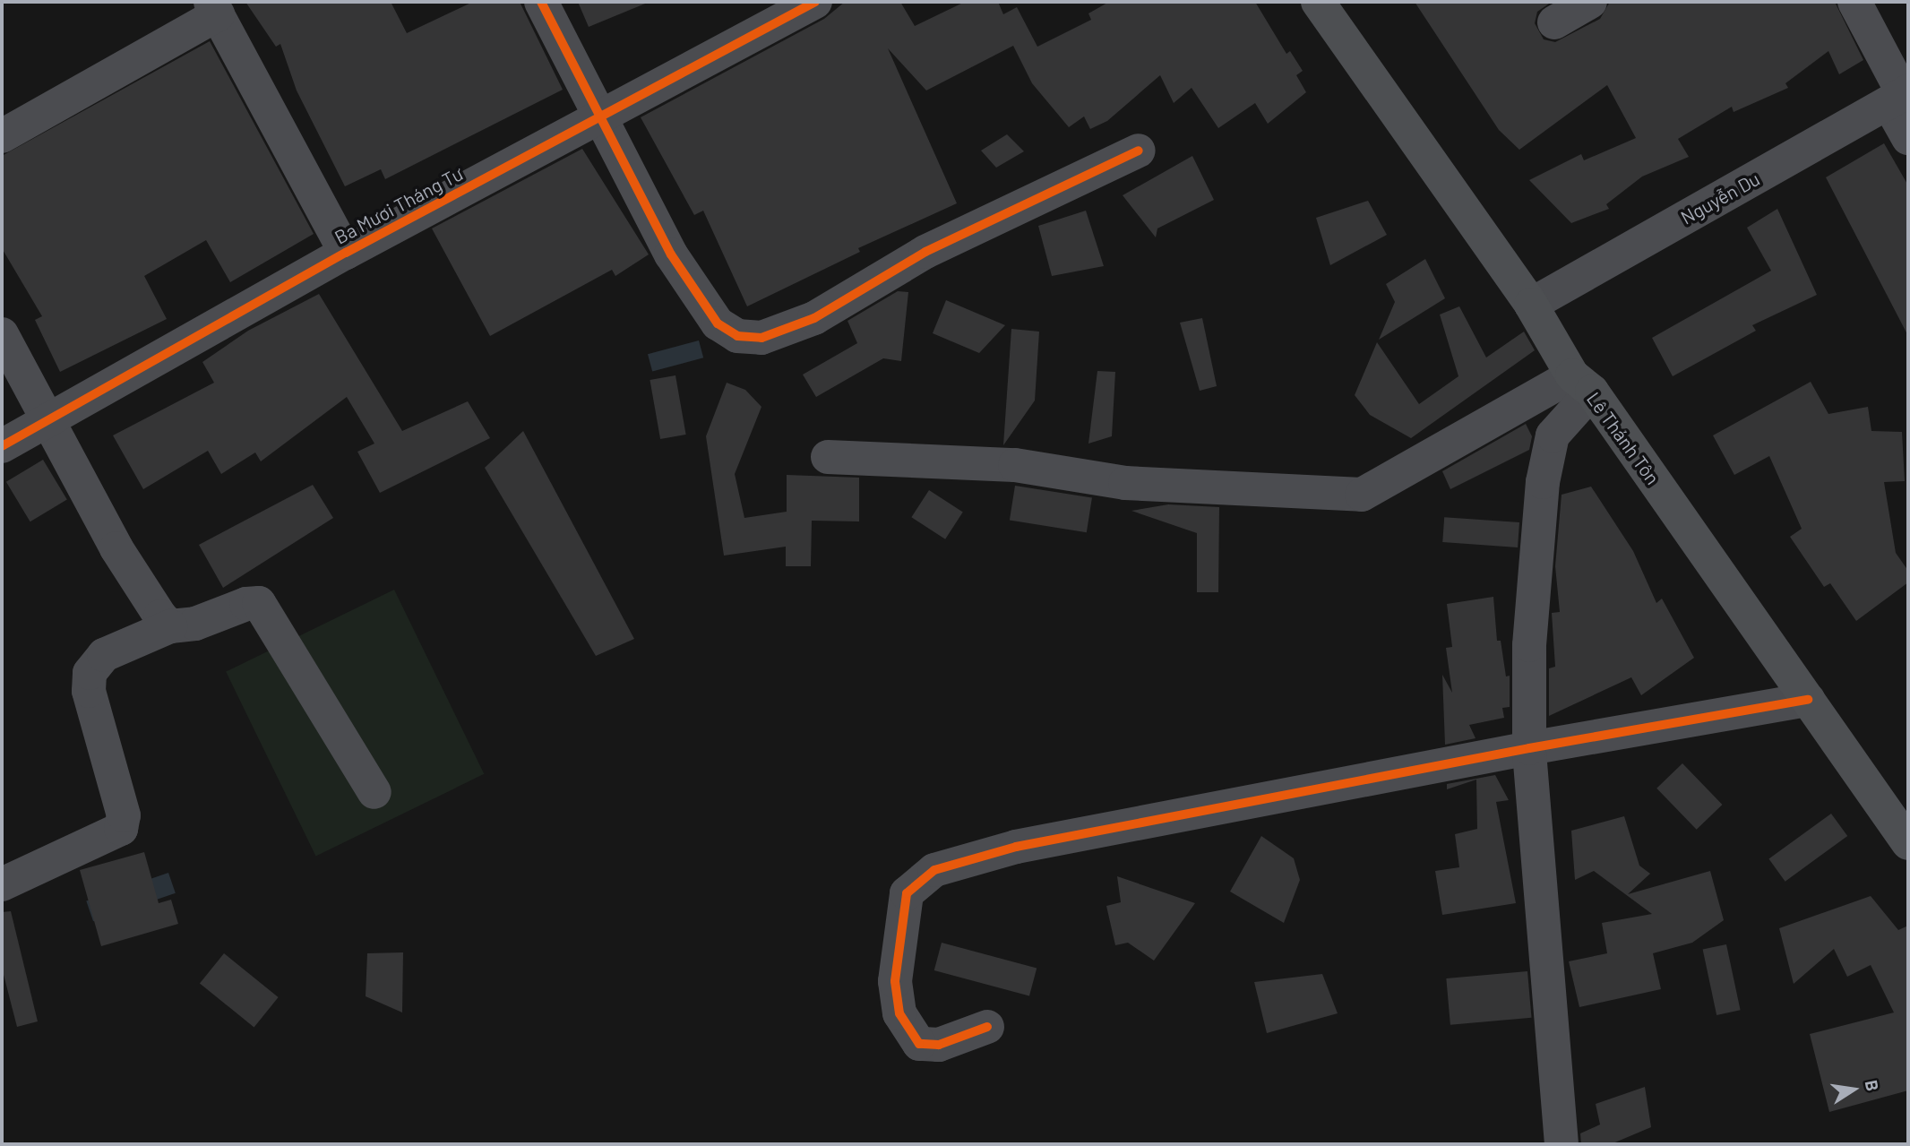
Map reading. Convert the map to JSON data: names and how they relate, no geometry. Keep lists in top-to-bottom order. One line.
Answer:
{"streets":{"main road":["Lê Thánh Tôn"],"street":["Nguyễn Du","Ba Mươi Tháng Tư"]},"crossings":[["Nguyễn Du","Lê Thánh Tôn"]],"north":"right"}
